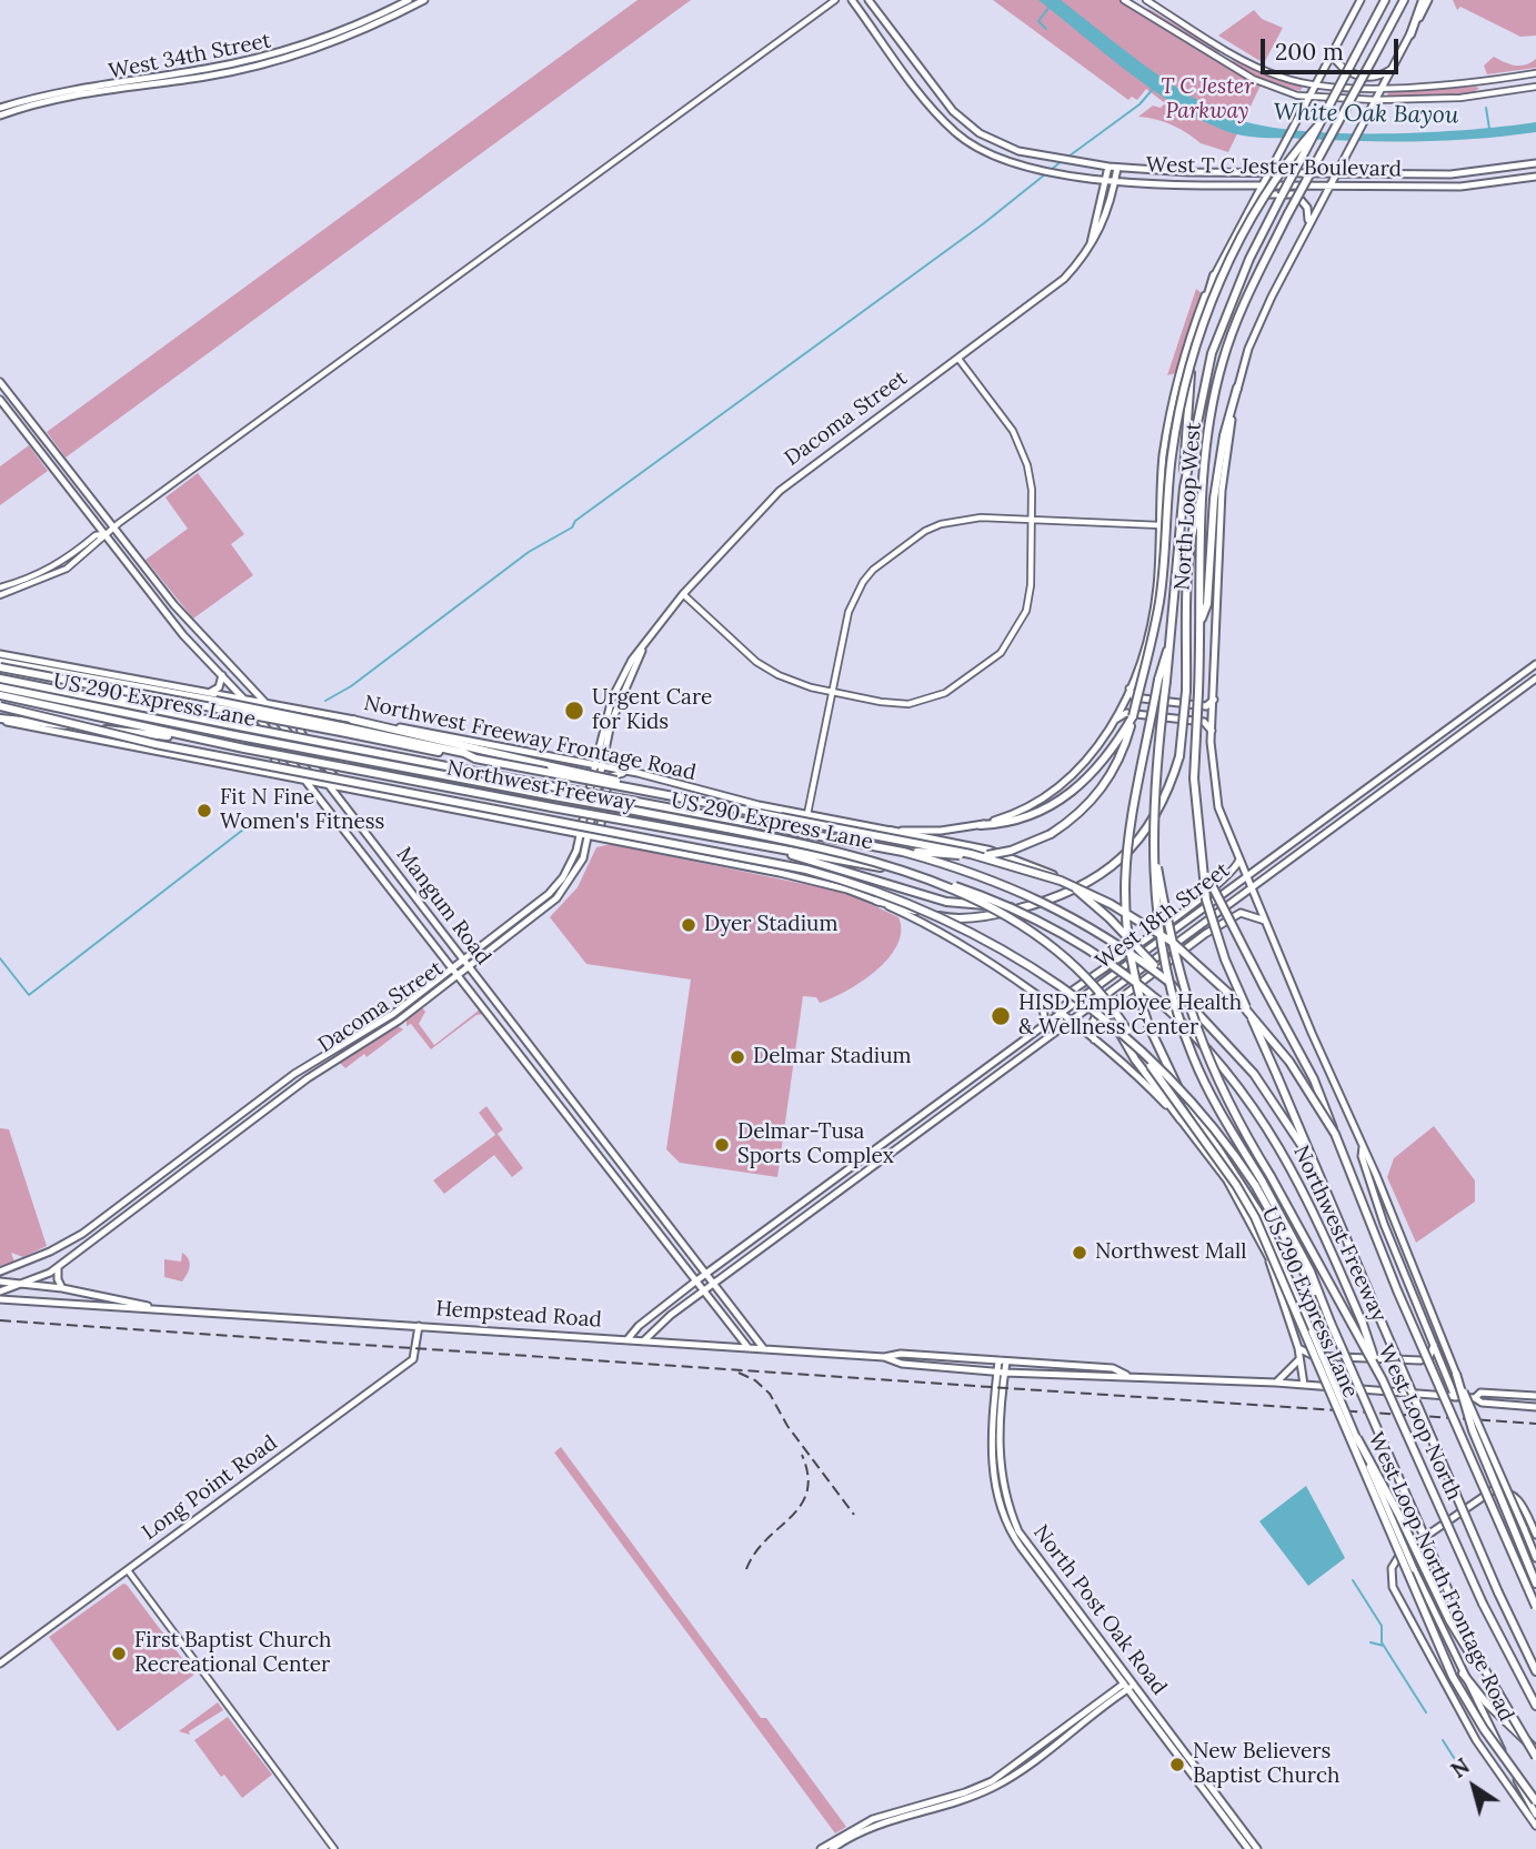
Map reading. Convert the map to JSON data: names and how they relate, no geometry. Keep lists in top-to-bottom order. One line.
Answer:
{"streets":{"highway":["North Loop West","US 290 Express Lane","Northwest Freeway","West Loop North"],"main road":["West 34th Street","West T C Jester Boulevard","Dacoma Street","Northwest Freeway Frontage Road","Mangum Road","West 18th Street","Hempstead Road","Long Point Road","West Loop North Frontage Road","North Post Oak Road"]},"crossings":[["West T C Jester Boulevard","Dacoma Street"],["West T C Jester Boulevard","Northwest Freeway Frontage Road"],["Dacoma Street","Northwest Freeway Frontage Road"],["Dacoma Street","Mangum Road"],["Dacoma Street","Hempstead Road"],["North Loop West","West Loop North"],["Northwest Freeway Frontage Road","Mangum Road"],["Northwest Freeway","West Loop North"],["Mangum Road","West 18th Street"],["Mangum Road","Hempstead Road"],["West 18th Street","Hempstead Road"],["West 18th Street","West Loop North Frontage Road"],["Hempstead Road","Long Point Road"],["Hempstead Road","North Post Oak Road"]],"water":["White Oak Bayou"],"parks":["T C Jester Parkway"],"places":["Urgent Care for Kids","Fit N Fine Women's Fitness","Dyer Stadium","HISD Employee Health & Wellness Center","Delmar Stadium","Delmar-Tusa Sports Complex","Northwest Mall","First Baptist Church Recreational Center","New Believers Baptist Church"],"scale_bar":"200 m","north":"top left"}
